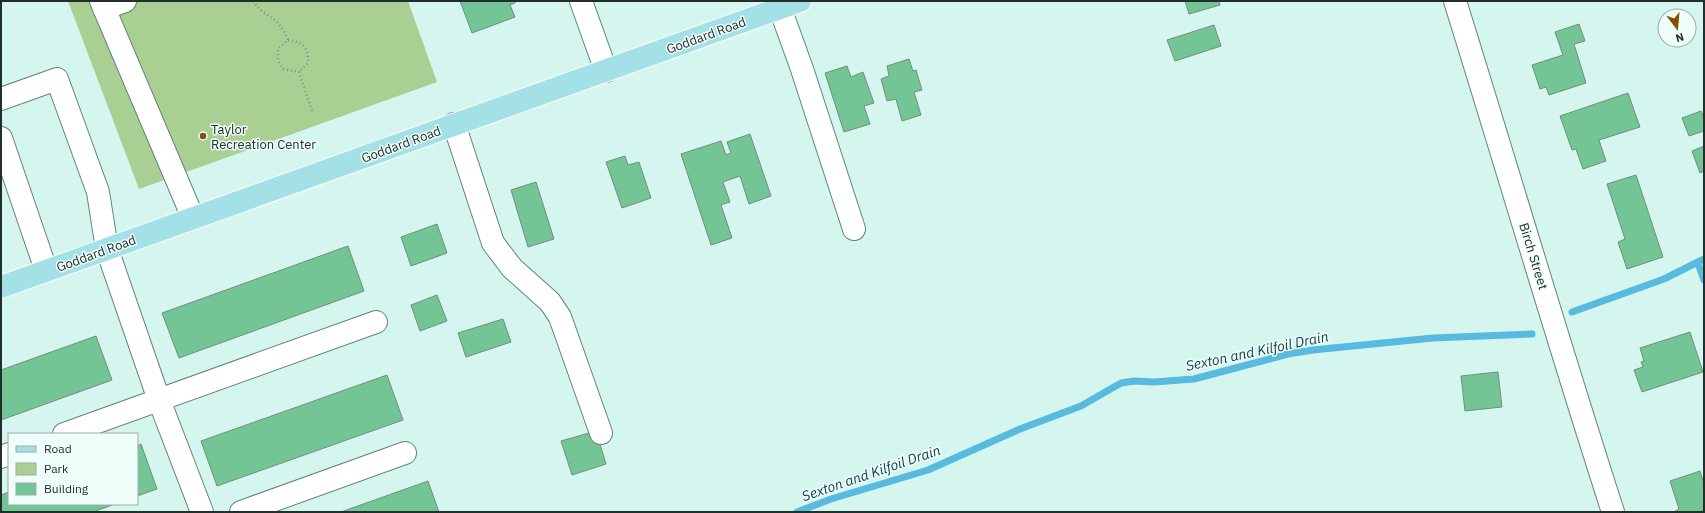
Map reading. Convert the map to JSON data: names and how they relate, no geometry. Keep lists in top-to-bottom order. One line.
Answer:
{"streets":{"main road":["Goddard Road"],"street":["Birch Street"]},"water":["Sexton and Kilfoil Drain"],"places":["Taylor Recreation Center"],"legend":["Road","Park","Building"],"north":"bottom"}
